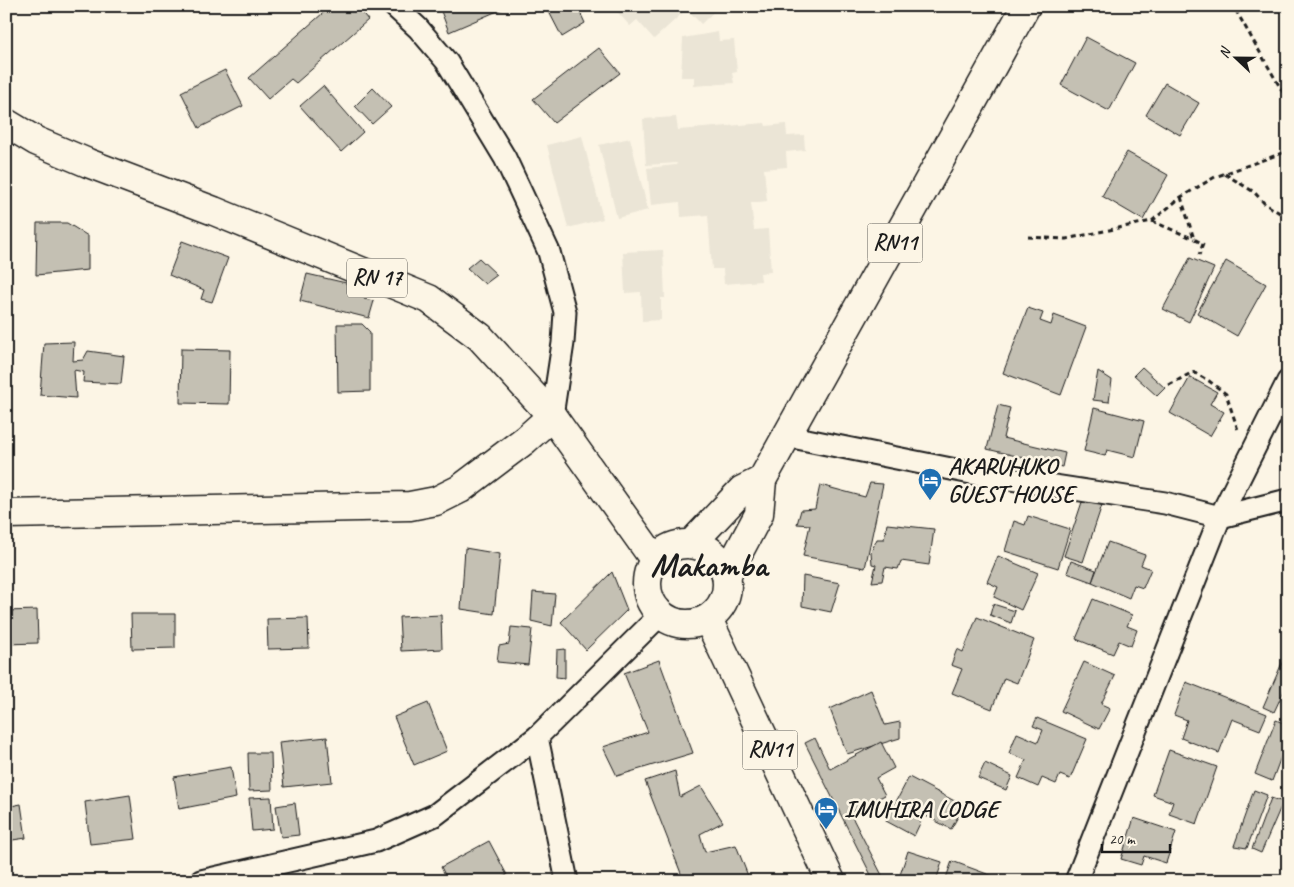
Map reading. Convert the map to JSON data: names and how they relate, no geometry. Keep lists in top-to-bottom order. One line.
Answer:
{"streets":{"main road":["RN11","RN 17"]},"crossings":[["RN11","RN 17"]],"districts":["Makamba"],"places":{"hotel":["AKARUHUKO GUEST HOUSE","IMUHIRA LODGE"]},"scale_bar":"20 m","north":"left"}
